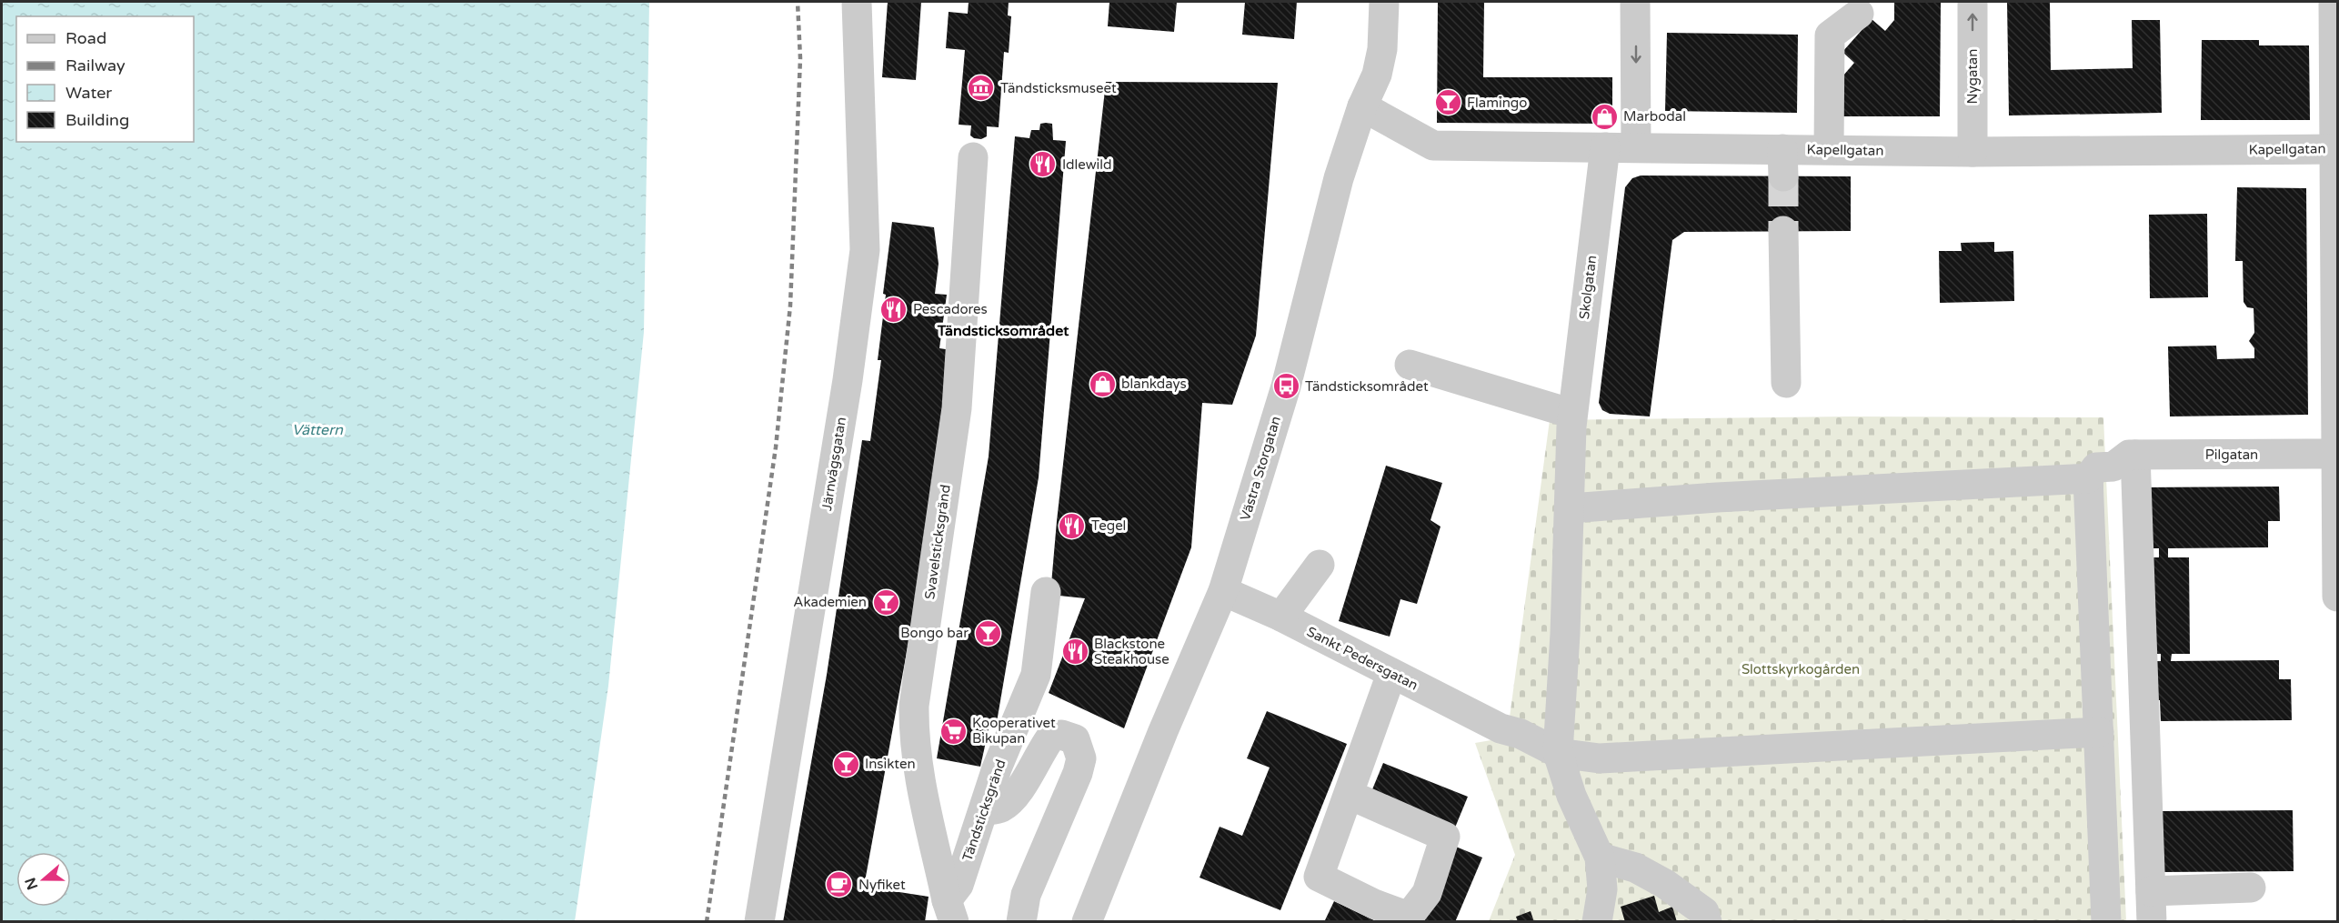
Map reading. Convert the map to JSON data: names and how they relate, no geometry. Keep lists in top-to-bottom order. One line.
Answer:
{"streets":{"street":["Nygatan","Kapellgatan","Skolgatan","Pilgatan","Järnvägsgatan","Västra Storgatan","Svavelsticksgränd","Sankt Pedersgatan","Tändsticksgränd"]},"crossings":[["Nygatan","Kapellgatan"],["Kapellgatan","Skolgatan"],["Kapellgatan","Västra Storgatan"],["Skolgatan","Sankt Pedersgatan"],["Västra Storgatan","Sankt Pedersgatan"],["Svavelsticksgränd","Tändsticksgränd"]],"districts":["Tändsticksområdet"],"water":["Vättern"],"parks":["Slottskyrkogården"],"places":{"museum":["Tändsticksmuseet"],"bar":["Flamingo","Akademien","Bongo bar","Insikten"],"shop":["Marbodal","blankdays"],"restaurant":["Idlewild","Pescadores","Tegel","Blackstone Steakhouse"],"bus stop":["Tändsticksområdet"],"supermarket":["Kooperativet Bikupan"],"cafe":["Nyfiket"]},"legend":["Road","Railway","Water","Building"],"north":"left"}
